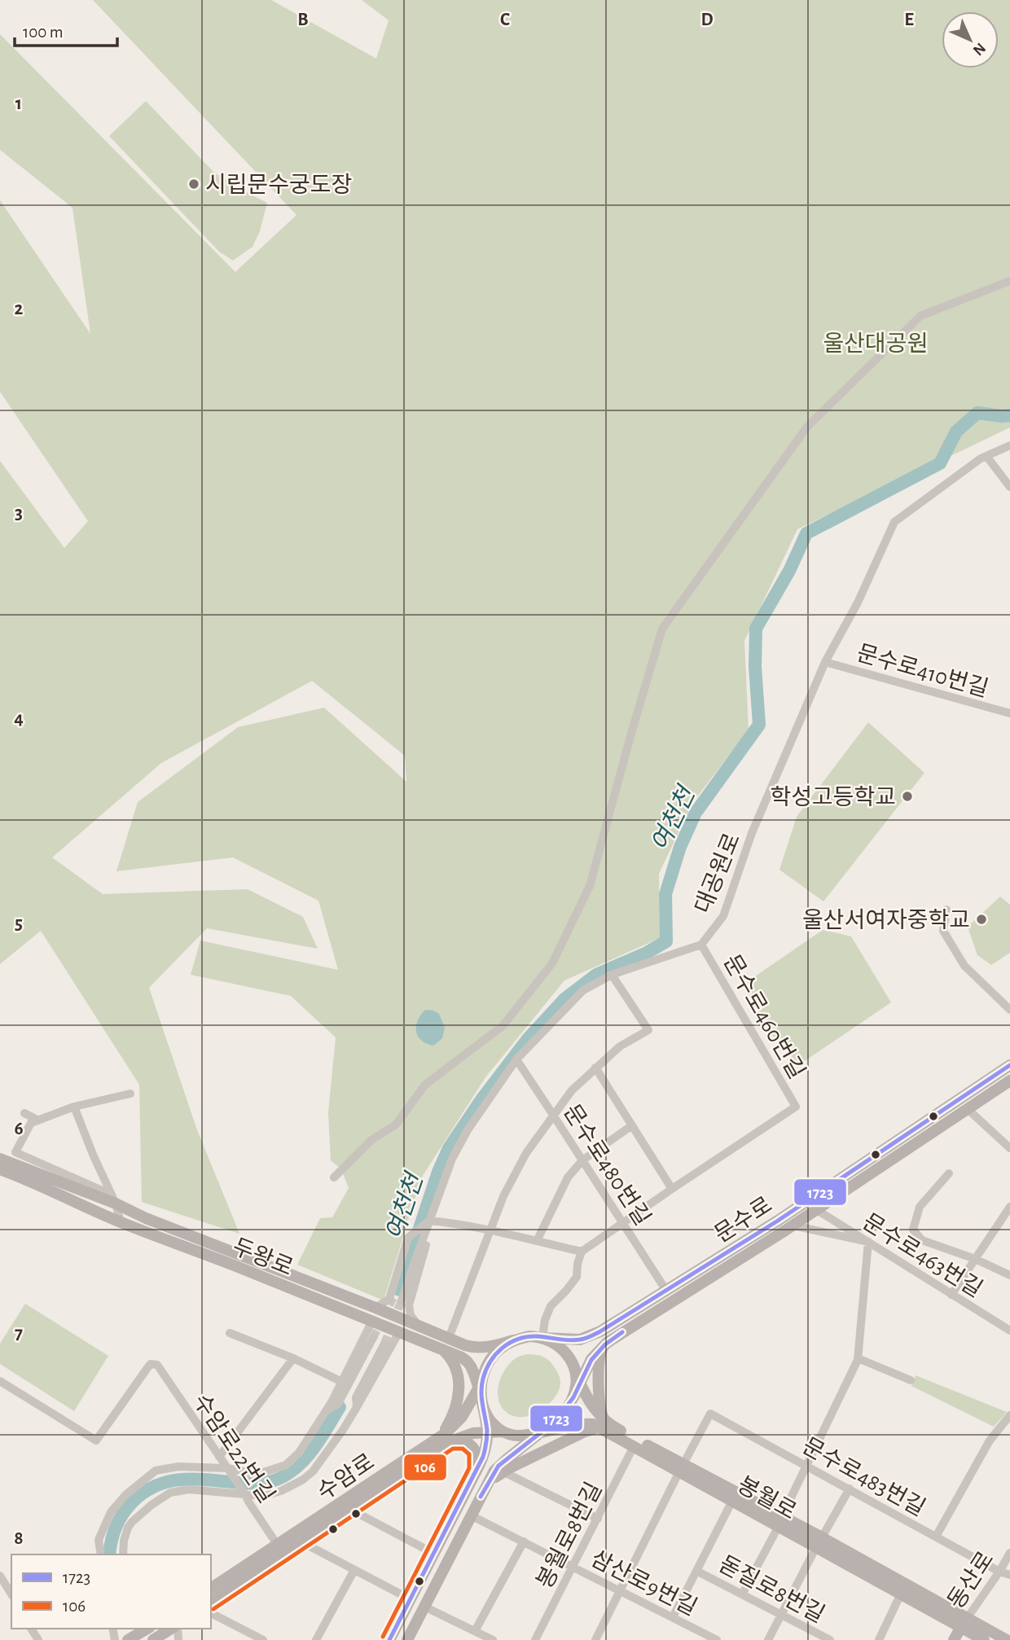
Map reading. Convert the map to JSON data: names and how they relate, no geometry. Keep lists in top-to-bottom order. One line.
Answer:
{"streets":{"main road":["문수로","두왕로","수암로","봉월로"],"street":["문수로410번길","대공원로","문수로460번길","문수로480번길","문수로463번길","수암로22번길","문수로483번길","봉월로8번길","동산로","삼산로9번길","돋질로8번길"]},"crossings":[["문수로410번길","대공원로"],["대공원로","문수로460번길"],["대공원로","문수로480번길"],["문수로480번길","문수로"],["문수로","문수로463번길"],["문수로","두왕로"],["문수로","수암로"],["문수로","봉월로"],["두왕로","수암로"],["두왕로","봉월로"],["수암로22번길","수암로"],["수암로","봉월로"],["문수로483번길","봉월로"],["문수로483번길","동산로"],["봉월로","봉월로8번길"],["봉월로","동산로"],["봉월로8번길","삼산로9번길"]],"water":["여천천"],"parks":["울산대공원"],"places":["시립문수궁도장","학성고등학교","울산서여자중학교"],"lines":["transit line 1723","transit line 106"],"legend":["1723","106"],"scale_bar":"100 m","north":"bottom right","grid":{"columns":["B","C","D","E"],"rows":["1","2","3","4","5","6","7","8"]}}
